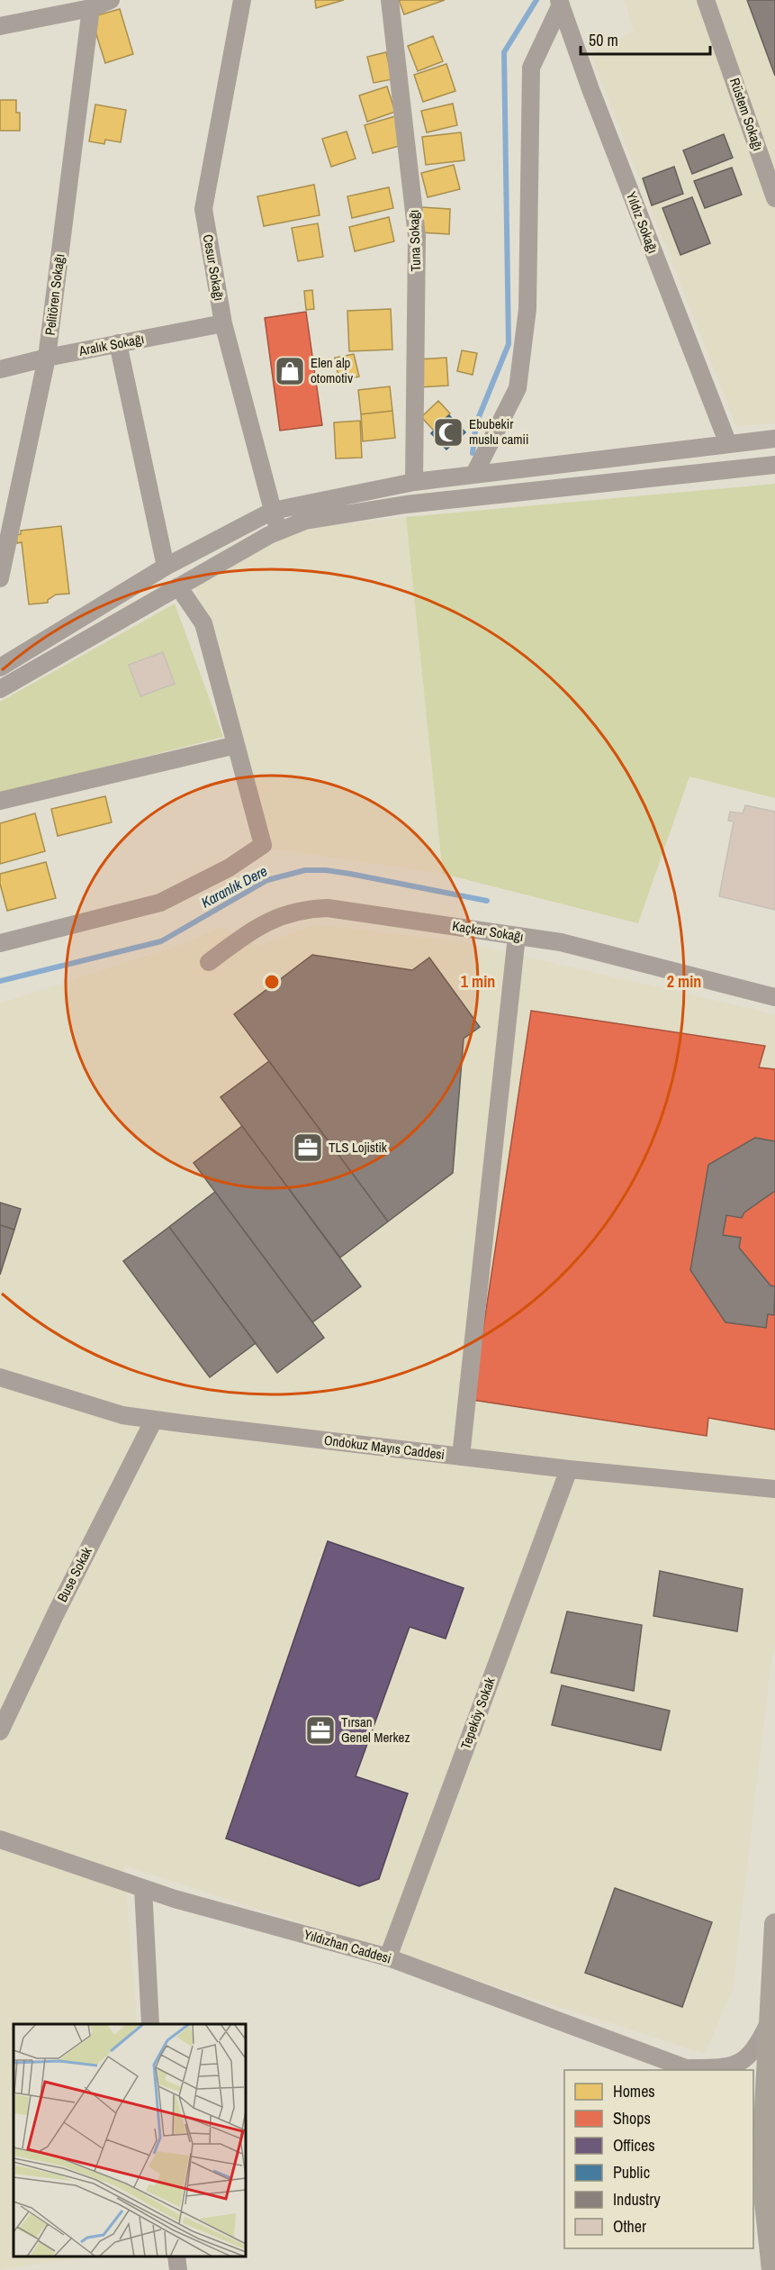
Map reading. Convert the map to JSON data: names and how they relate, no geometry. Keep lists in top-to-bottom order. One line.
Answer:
{"streets":{"street":["Rüstem Sokağı","Yıldız Sokağı","Tuna Sokağı","Cesur Sokağı","Pelitören Sokağı","Aralık Sokağı","Kaçkar Sokağı","Ondokuz Mayıs Caddesi","Buse Sokak","Tepeköy Sokak","Yıldızhan Caddesi"]},"crossings":[["Cesur Sokağı","Aralık Sokağı"],["Pelitören Sokağı","Aralık Sokağı"],["Ondokuz Mayıs Caddesi","Buse Sokak"],["Ondokuz Mayıs Caddesi","Tepeköy Sokak"],["Tepeköy Sokak","Yıldızhan Caddesi"]],"water":["Karanlık Dere"],"places":{"shop":["Elen alp otomotiv"],"mosque":["Ebubekir muslu camii"],"office":["TLS Lojistik","Tırsan Genel Merkez"]},"legend":["Homes","Shops","Offices","Public","Industry","Other"],"scale_bar":"50 m","rings":["1 min","2 min"]}
